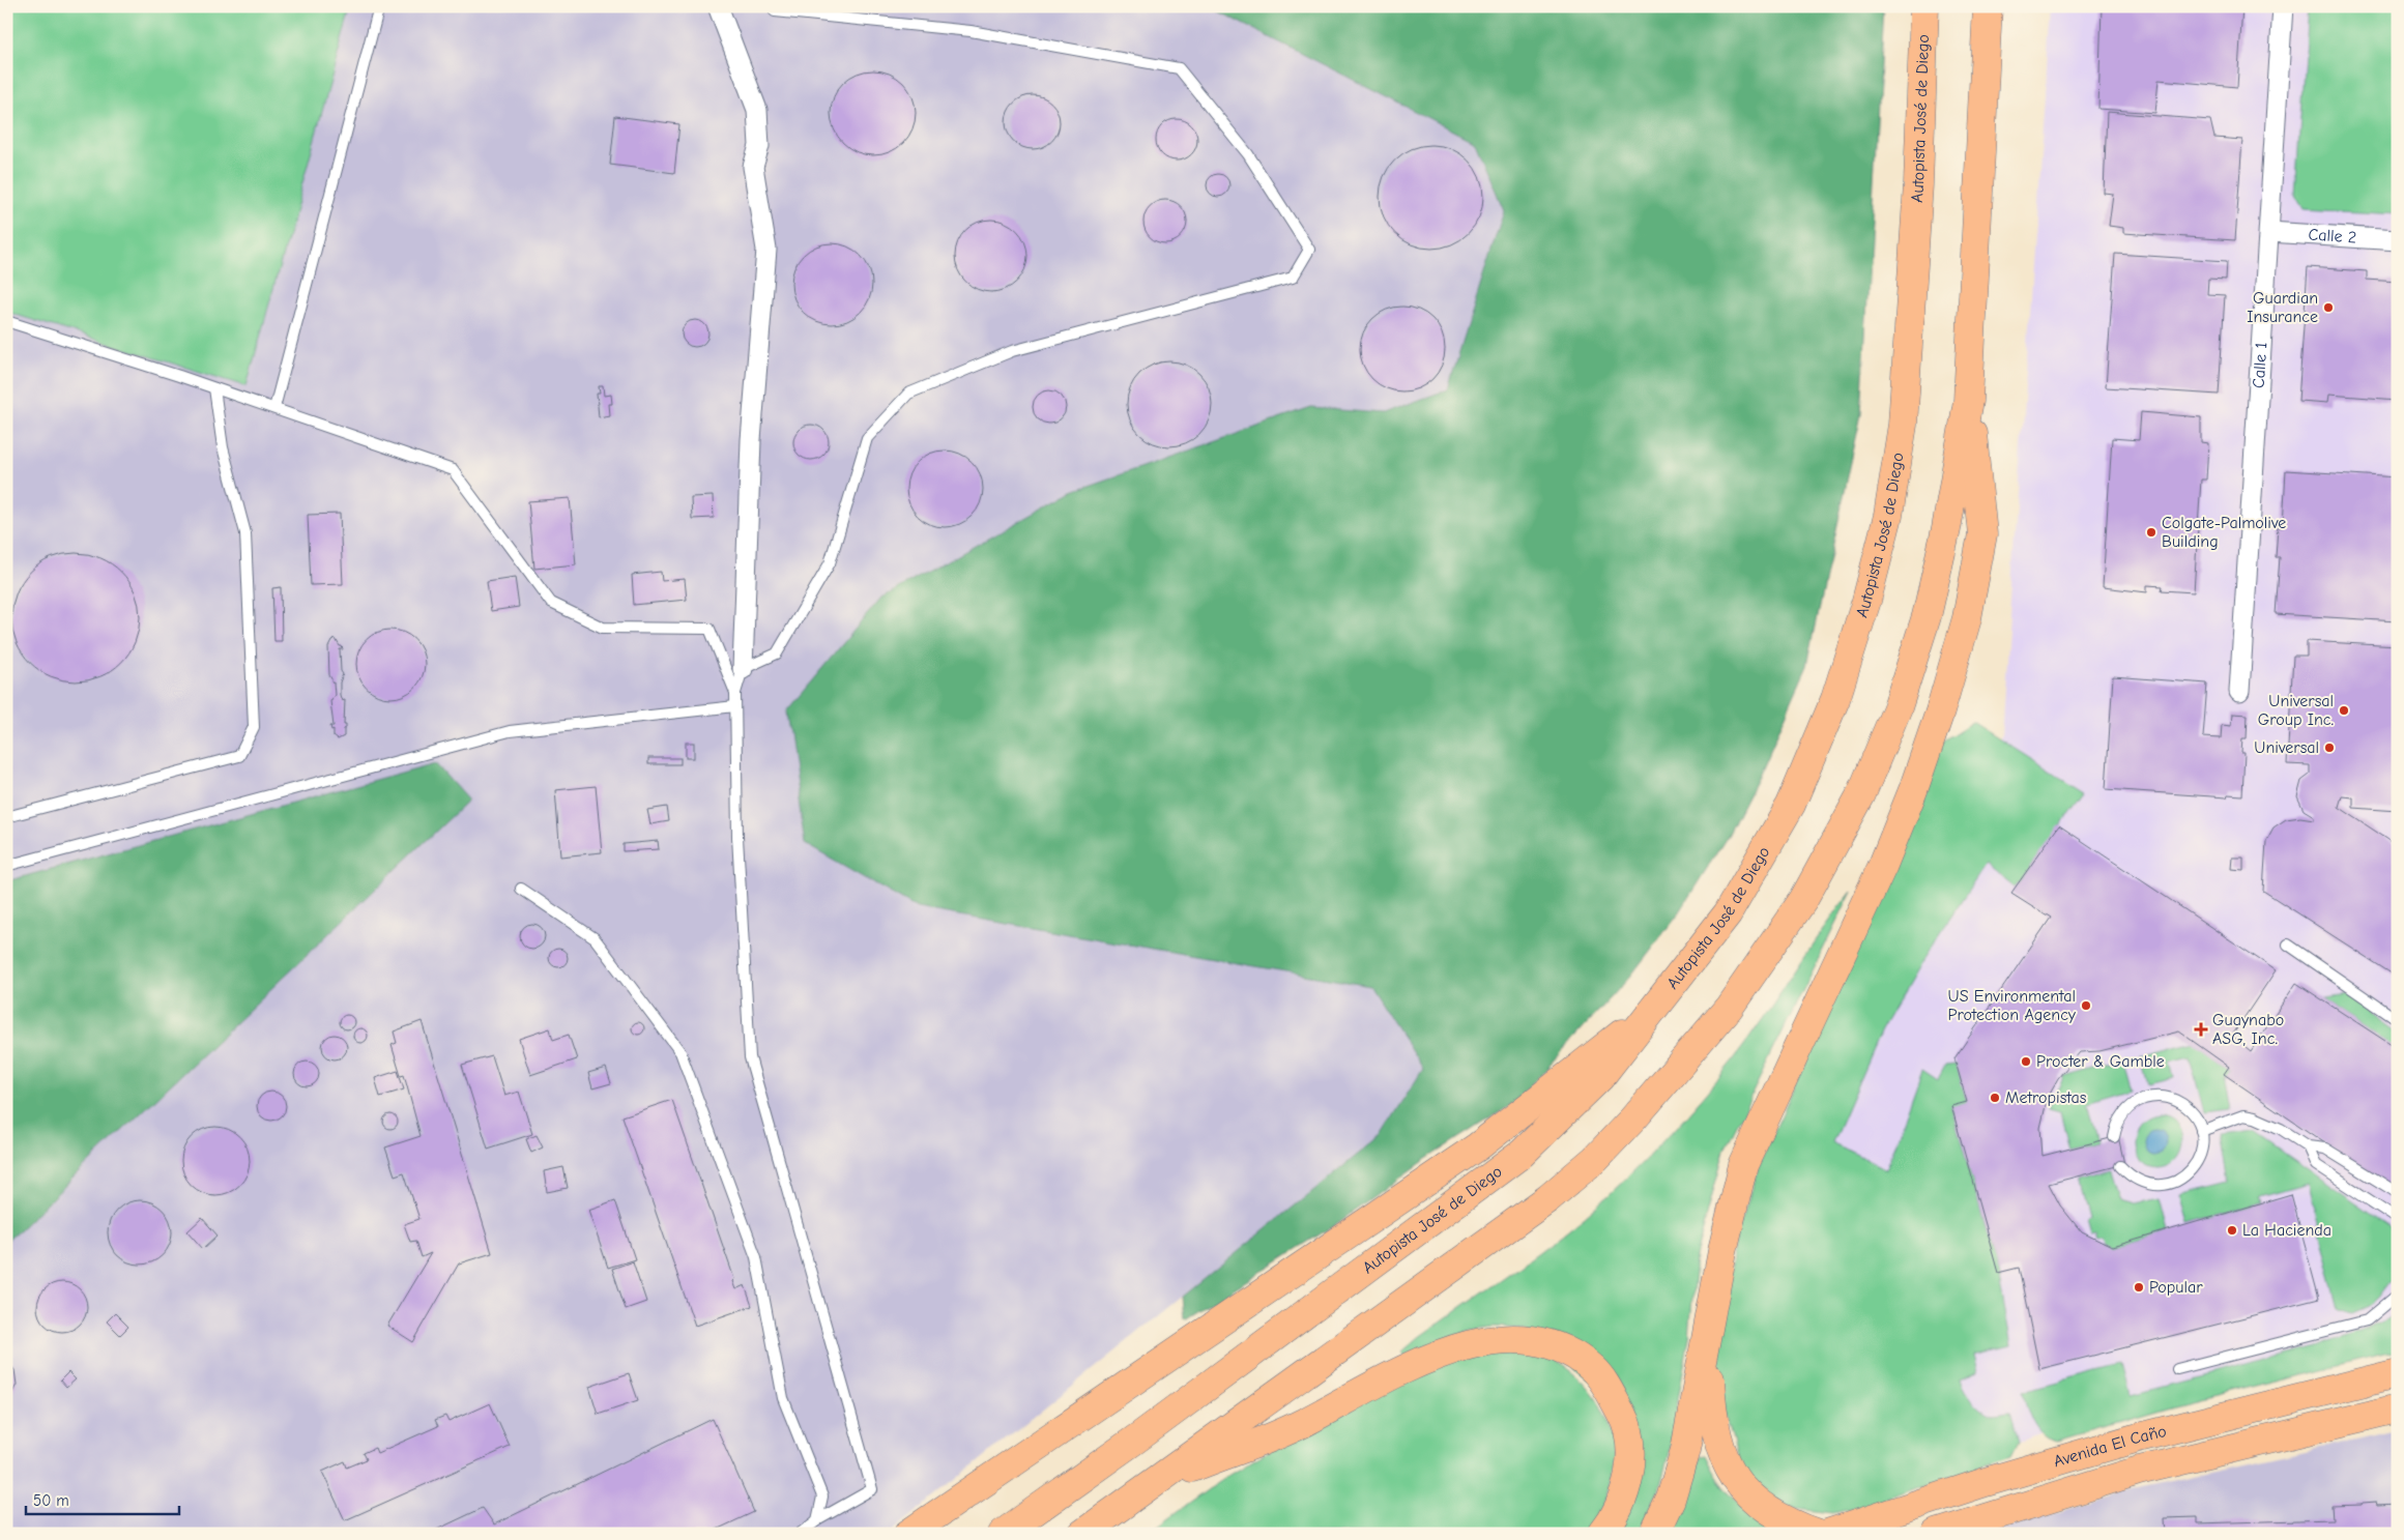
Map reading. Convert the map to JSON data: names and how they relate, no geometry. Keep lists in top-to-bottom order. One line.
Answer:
{"streets":{"main road":["Autopista José de Diego","Avenida El Caño"],"street":["Calle 2","Calle 1"]},"crossings":[["Calle 2","Calle 1"]],"places":{"other":["Guardian Insurance","Colgate-Palmolive Building","Universal Group Inc.","Universal","US Environmental Protection Agency","Procter & Gamble","Metropistas","La Hacienda","Popular"],"health":["Guaynabo ASG, Inc."]},"scale_bar":"50 m"}
